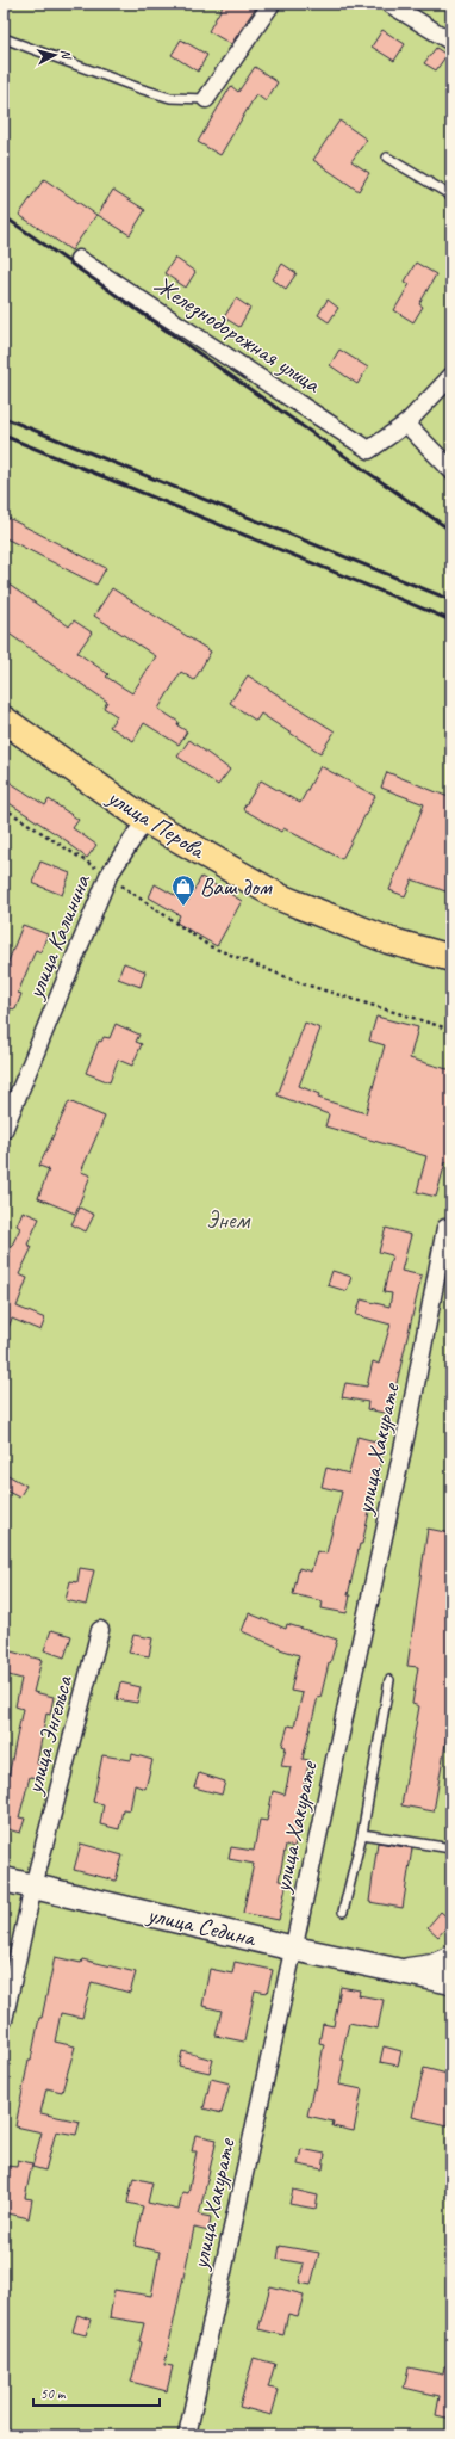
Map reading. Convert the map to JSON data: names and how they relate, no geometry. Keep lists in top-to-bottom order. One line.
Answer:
{"streets":{"highway":["улица Перова"],"street":["Железнодорожная улица","улица Калинина","улица Хакурате","улица Энгельса","улица Седина"]},"crossings":[["улица Перова","улица Калинина"],["улица Хакурате","улица Седина"],["улица Энгельса","улица Седина"]],"parks":["Энем"],"places":{"shop":["Ваш дом"]},"scale_bar":"50 m","north":"right"}
